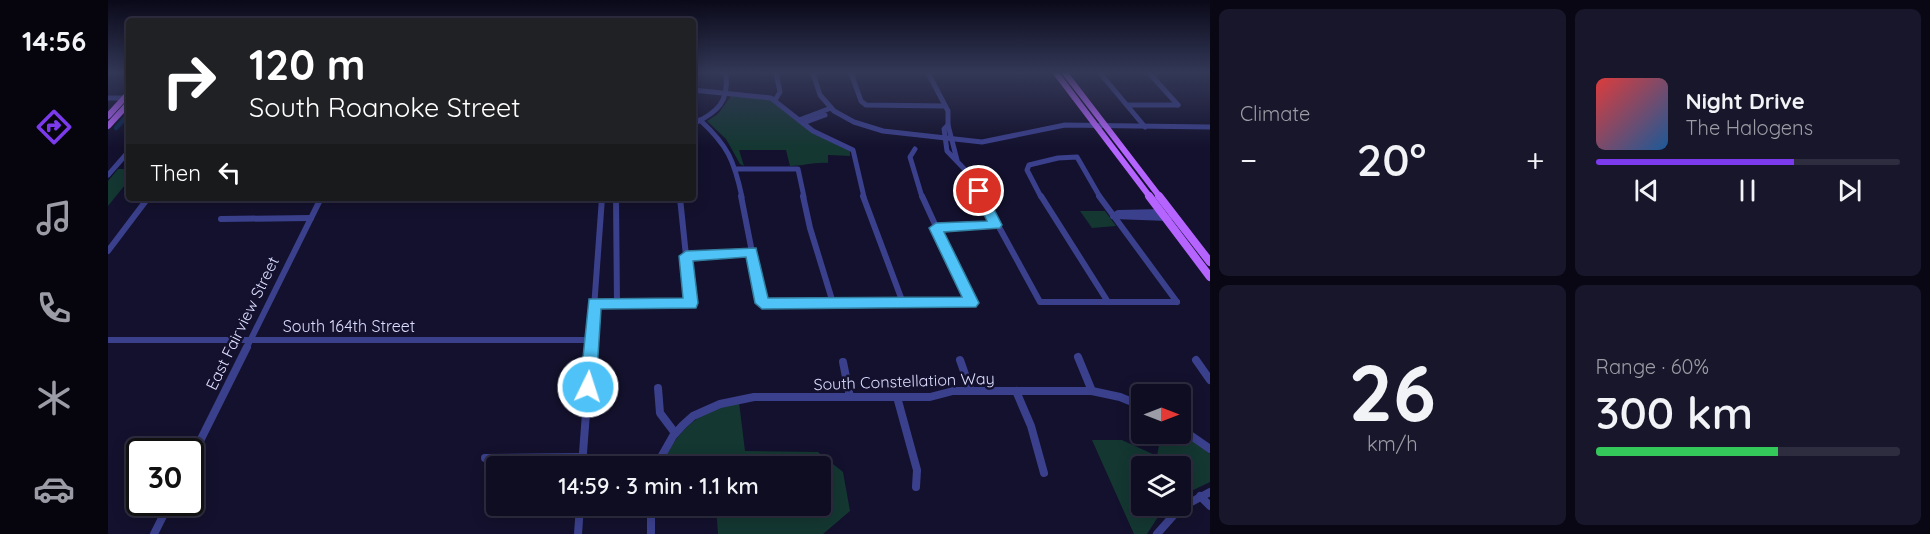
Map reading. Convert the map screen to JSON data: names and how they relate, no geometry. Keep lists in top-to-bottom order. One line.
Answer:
{"streets":{"street":["East Fairview Street","South 164th Street","South Constellation Way"]},"crossings":[["East Fairview Street","South 164th Street"]],"north":"right","page":{"tabs":"14:56","tile":["Climate",["26","km/h"],["Range · 60%","300 km"]],"turn":["120 m","South Roanoke Street"],"song":["Night Drive","The Halogens"],"heat":["−","20°","+"],"then":"Then","limit":"30","trip":"14:59 · 3 min · 1.1 km"}}
